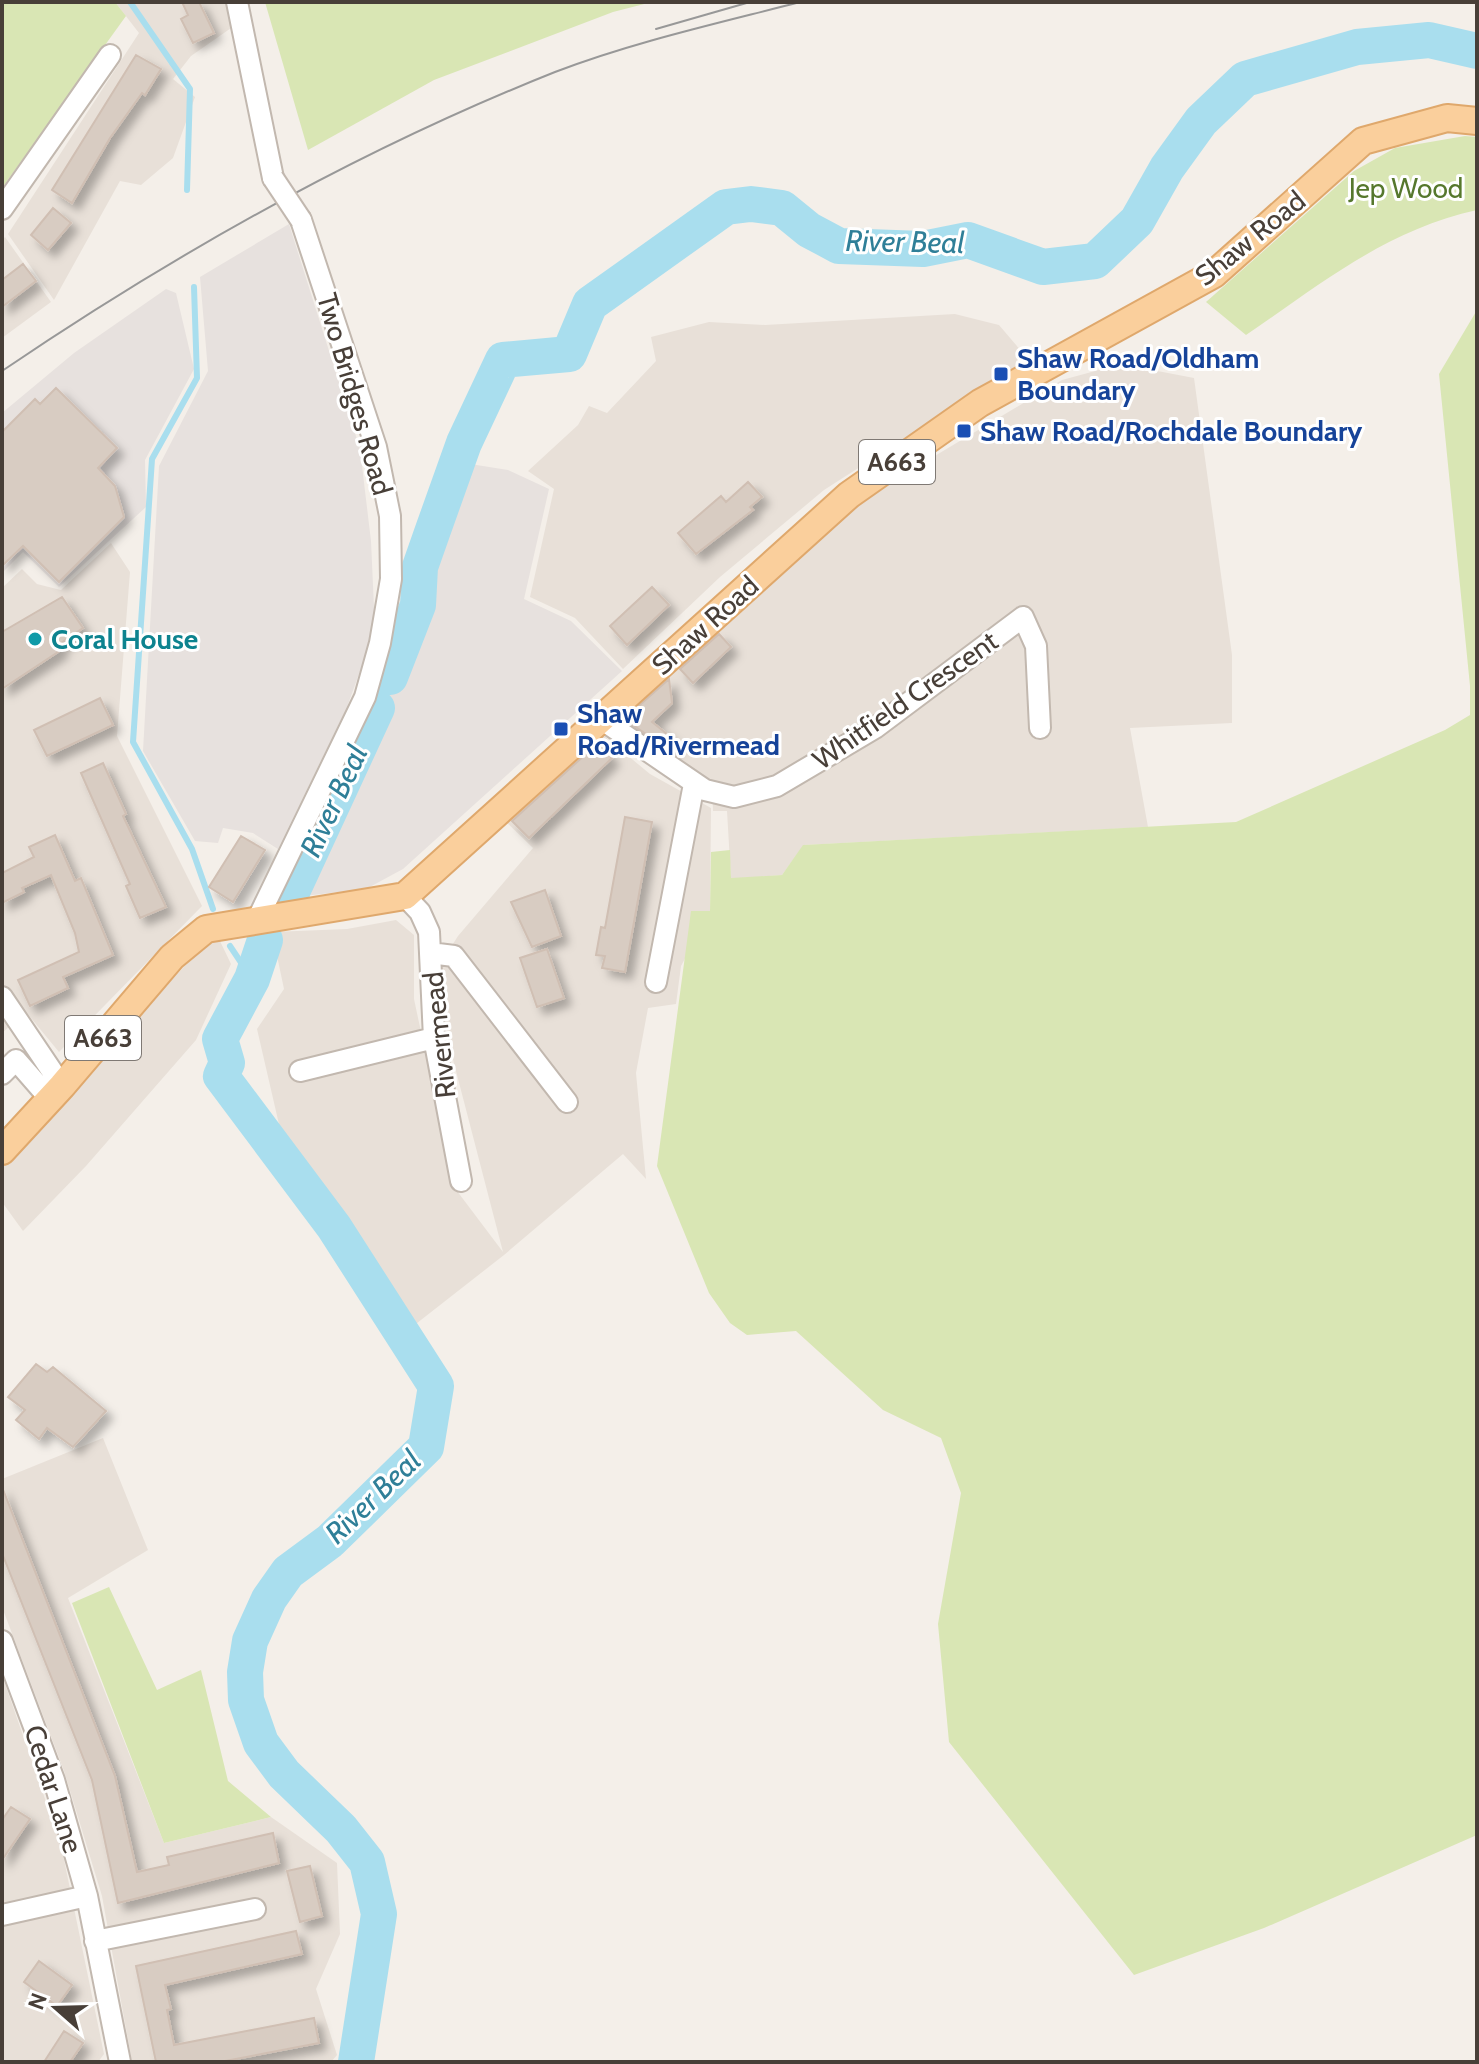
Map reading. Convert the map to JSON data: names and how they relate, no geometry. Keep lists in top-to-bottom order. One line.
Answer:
{"streets":{"main road":["Shaw Road","A663"],"street":["Two Bridges Road","Whitfield Crescent","Rivermead","Cedar Lane"]},"crossings":[["Shaw Road","A663"],["Shaw Road","Whitfield Crescent"],["Shaw Road","Rivermead"],["Two Bridges Road","A663"],["A663","Rivermead"]],"water":["River Beal"],"parks":["Jep Wood"],"places":{"transit":["Shaw Road/Oldham Boundary","Shaw Road/Rochdale Boundary","Shaw Road/Rivermead"],"other":["Coral House"]},"north":"left"}
